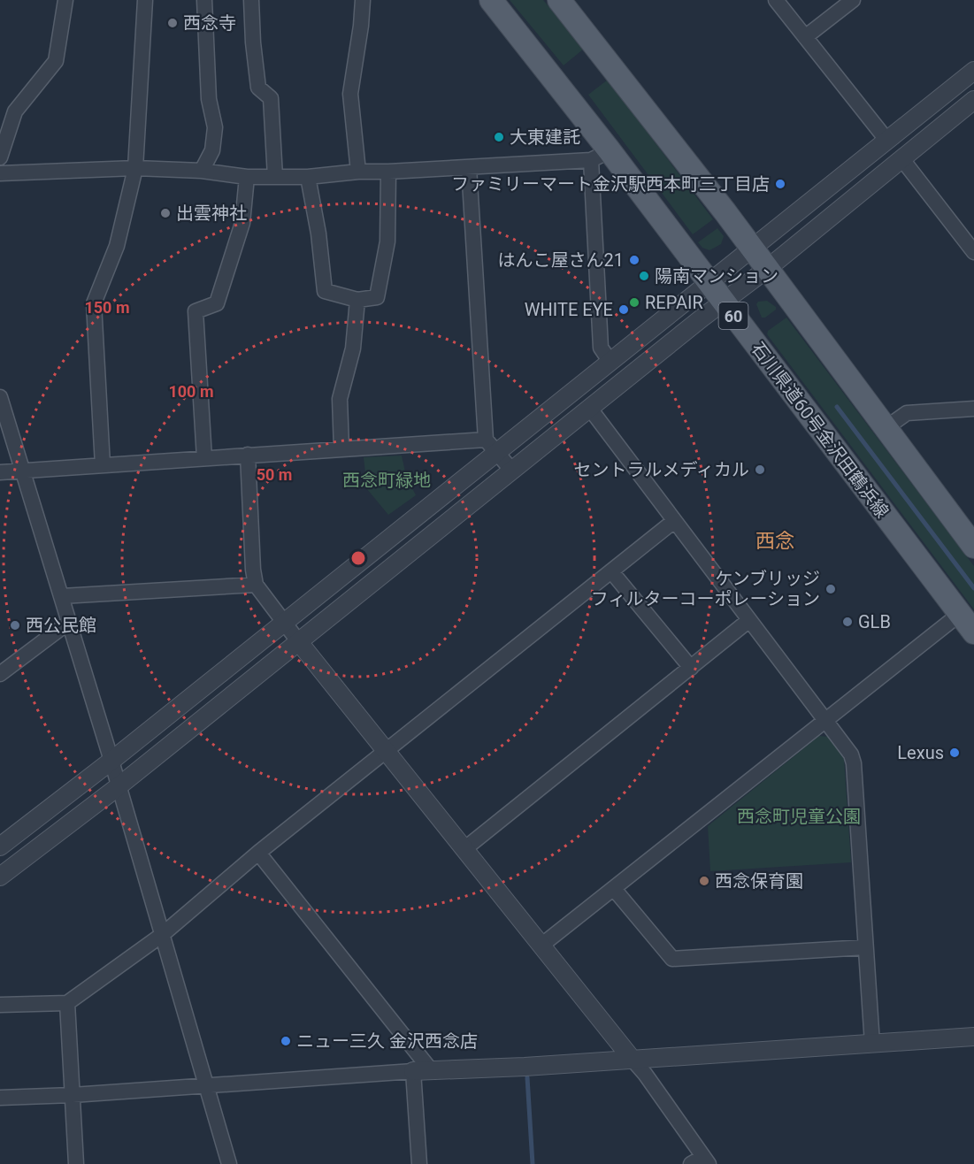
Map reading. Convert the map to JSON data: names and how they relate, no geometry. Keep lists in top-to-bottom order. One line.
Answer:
{"streets":{"main road":["60","石川県道60号金沢田鶴浜線"]},"districts":["西念"],"parks":["西念町緑地","西念町児童公園"],"places":["西念寺","大東建託","ファミリーマート金沢駅西本町三丁目店","出雲神社","はんこ屋さん21","陽南マンション","REPAIR","WHITE EYE","セントラルメディカル","ケンブリッジ フィルターコーポレーション","GLB","西公民館","Lexus","西念保育園","ニュー三久 金沢西念店"],"rings":["150 m","100 m","50 m"]}
